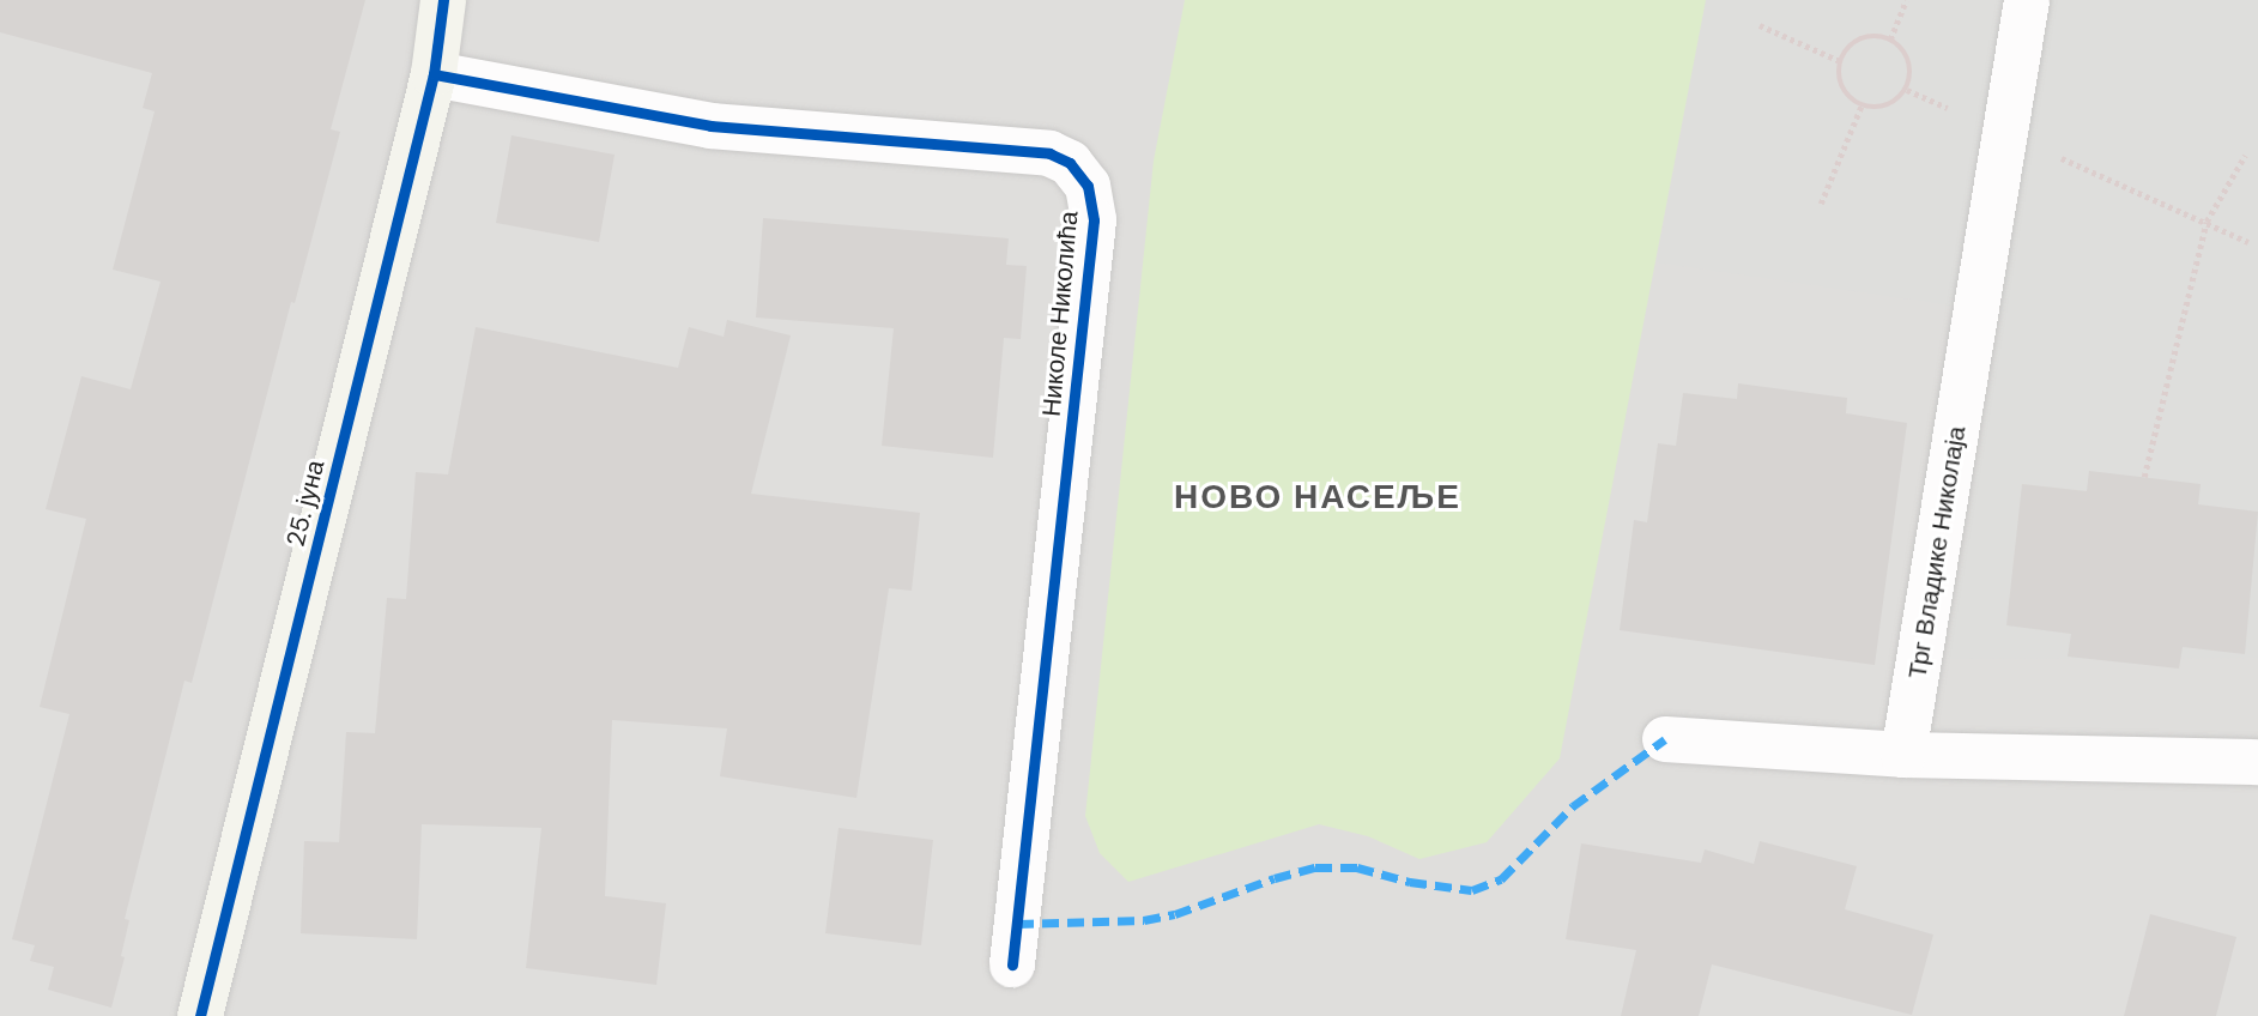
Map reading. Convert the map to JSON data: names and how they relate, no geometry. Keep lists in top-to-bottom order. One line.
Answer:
{"streets":{"street":["Николе Николића","25. јуна","Трг Владике Николаја"]},"crossings":[["Николе Николића","25. јуна"]],"districts":["НОВО НАСЕЉЕ"]}
